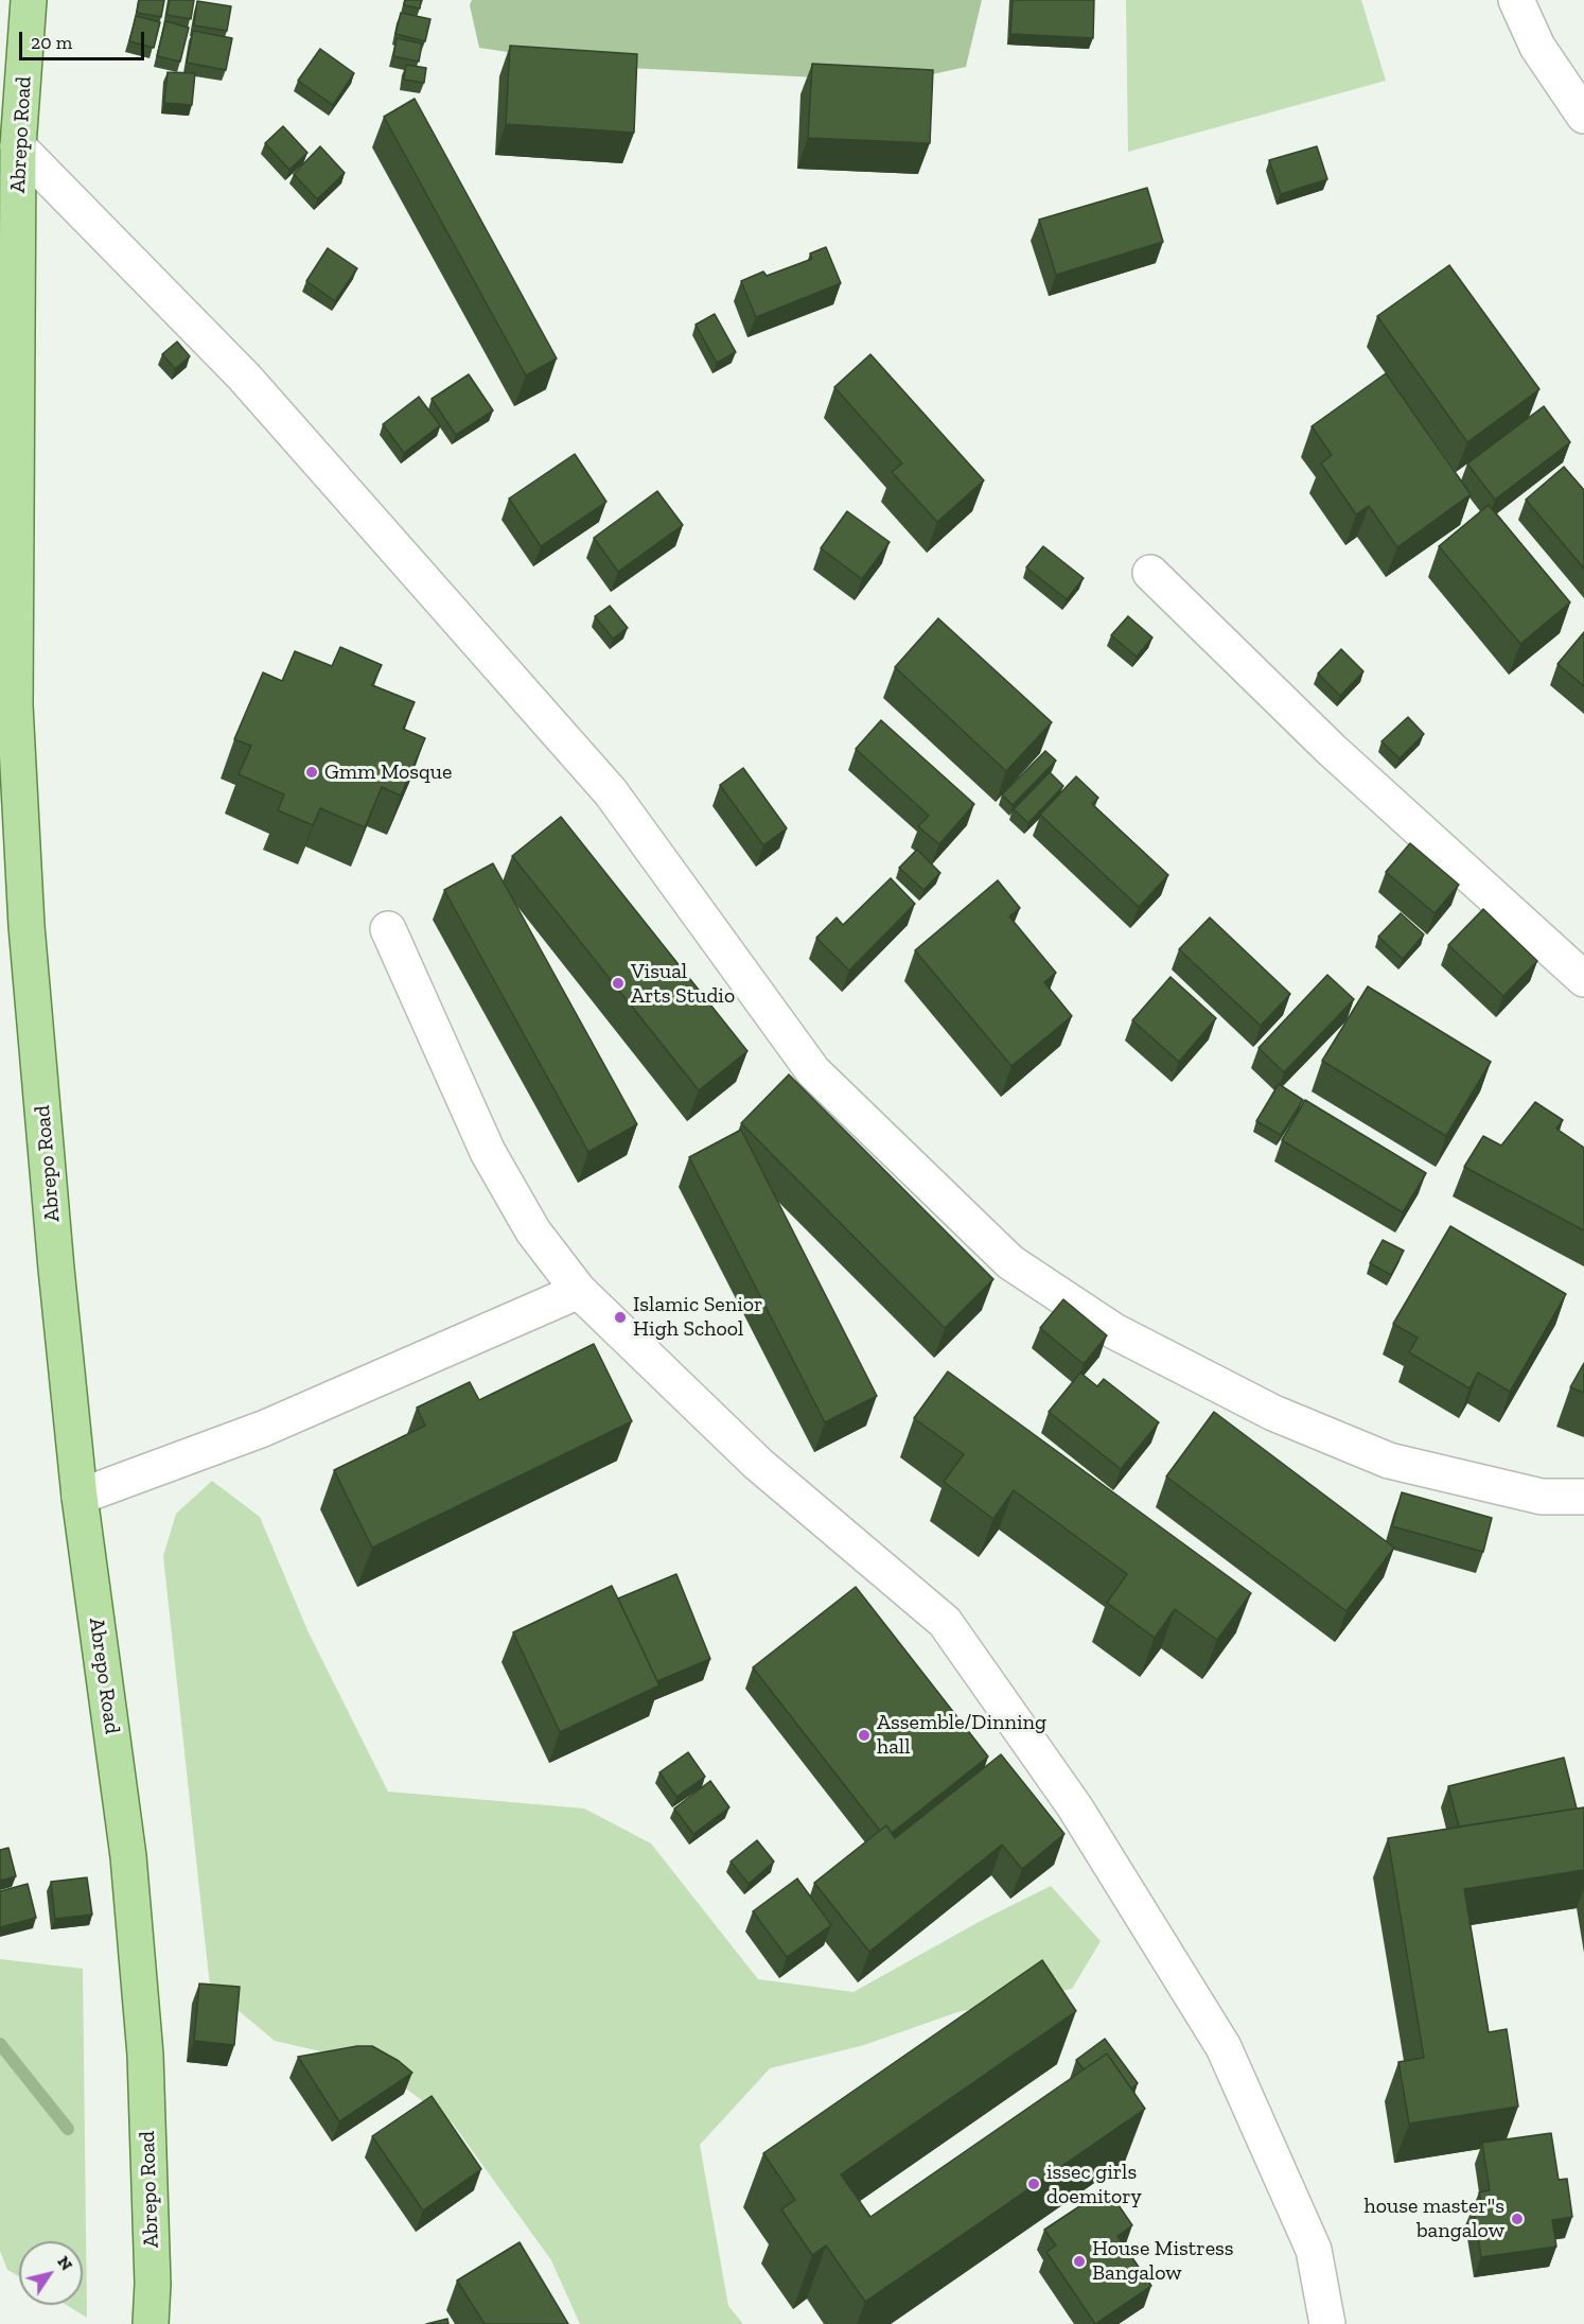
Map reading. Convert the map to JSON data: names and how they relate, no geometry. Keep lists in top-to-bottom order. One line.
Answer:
{"streets":{"main road":["Abrepo Road"]},"places":["Gmm Mosque","Visual Arts Studio","Islamic Senior High School","Assemble/Dinning hall","issec girls doemitory","house master\"s bangalow","House Mistress Bangalow"],"scale_bar":"20 m","north":"top right"}
